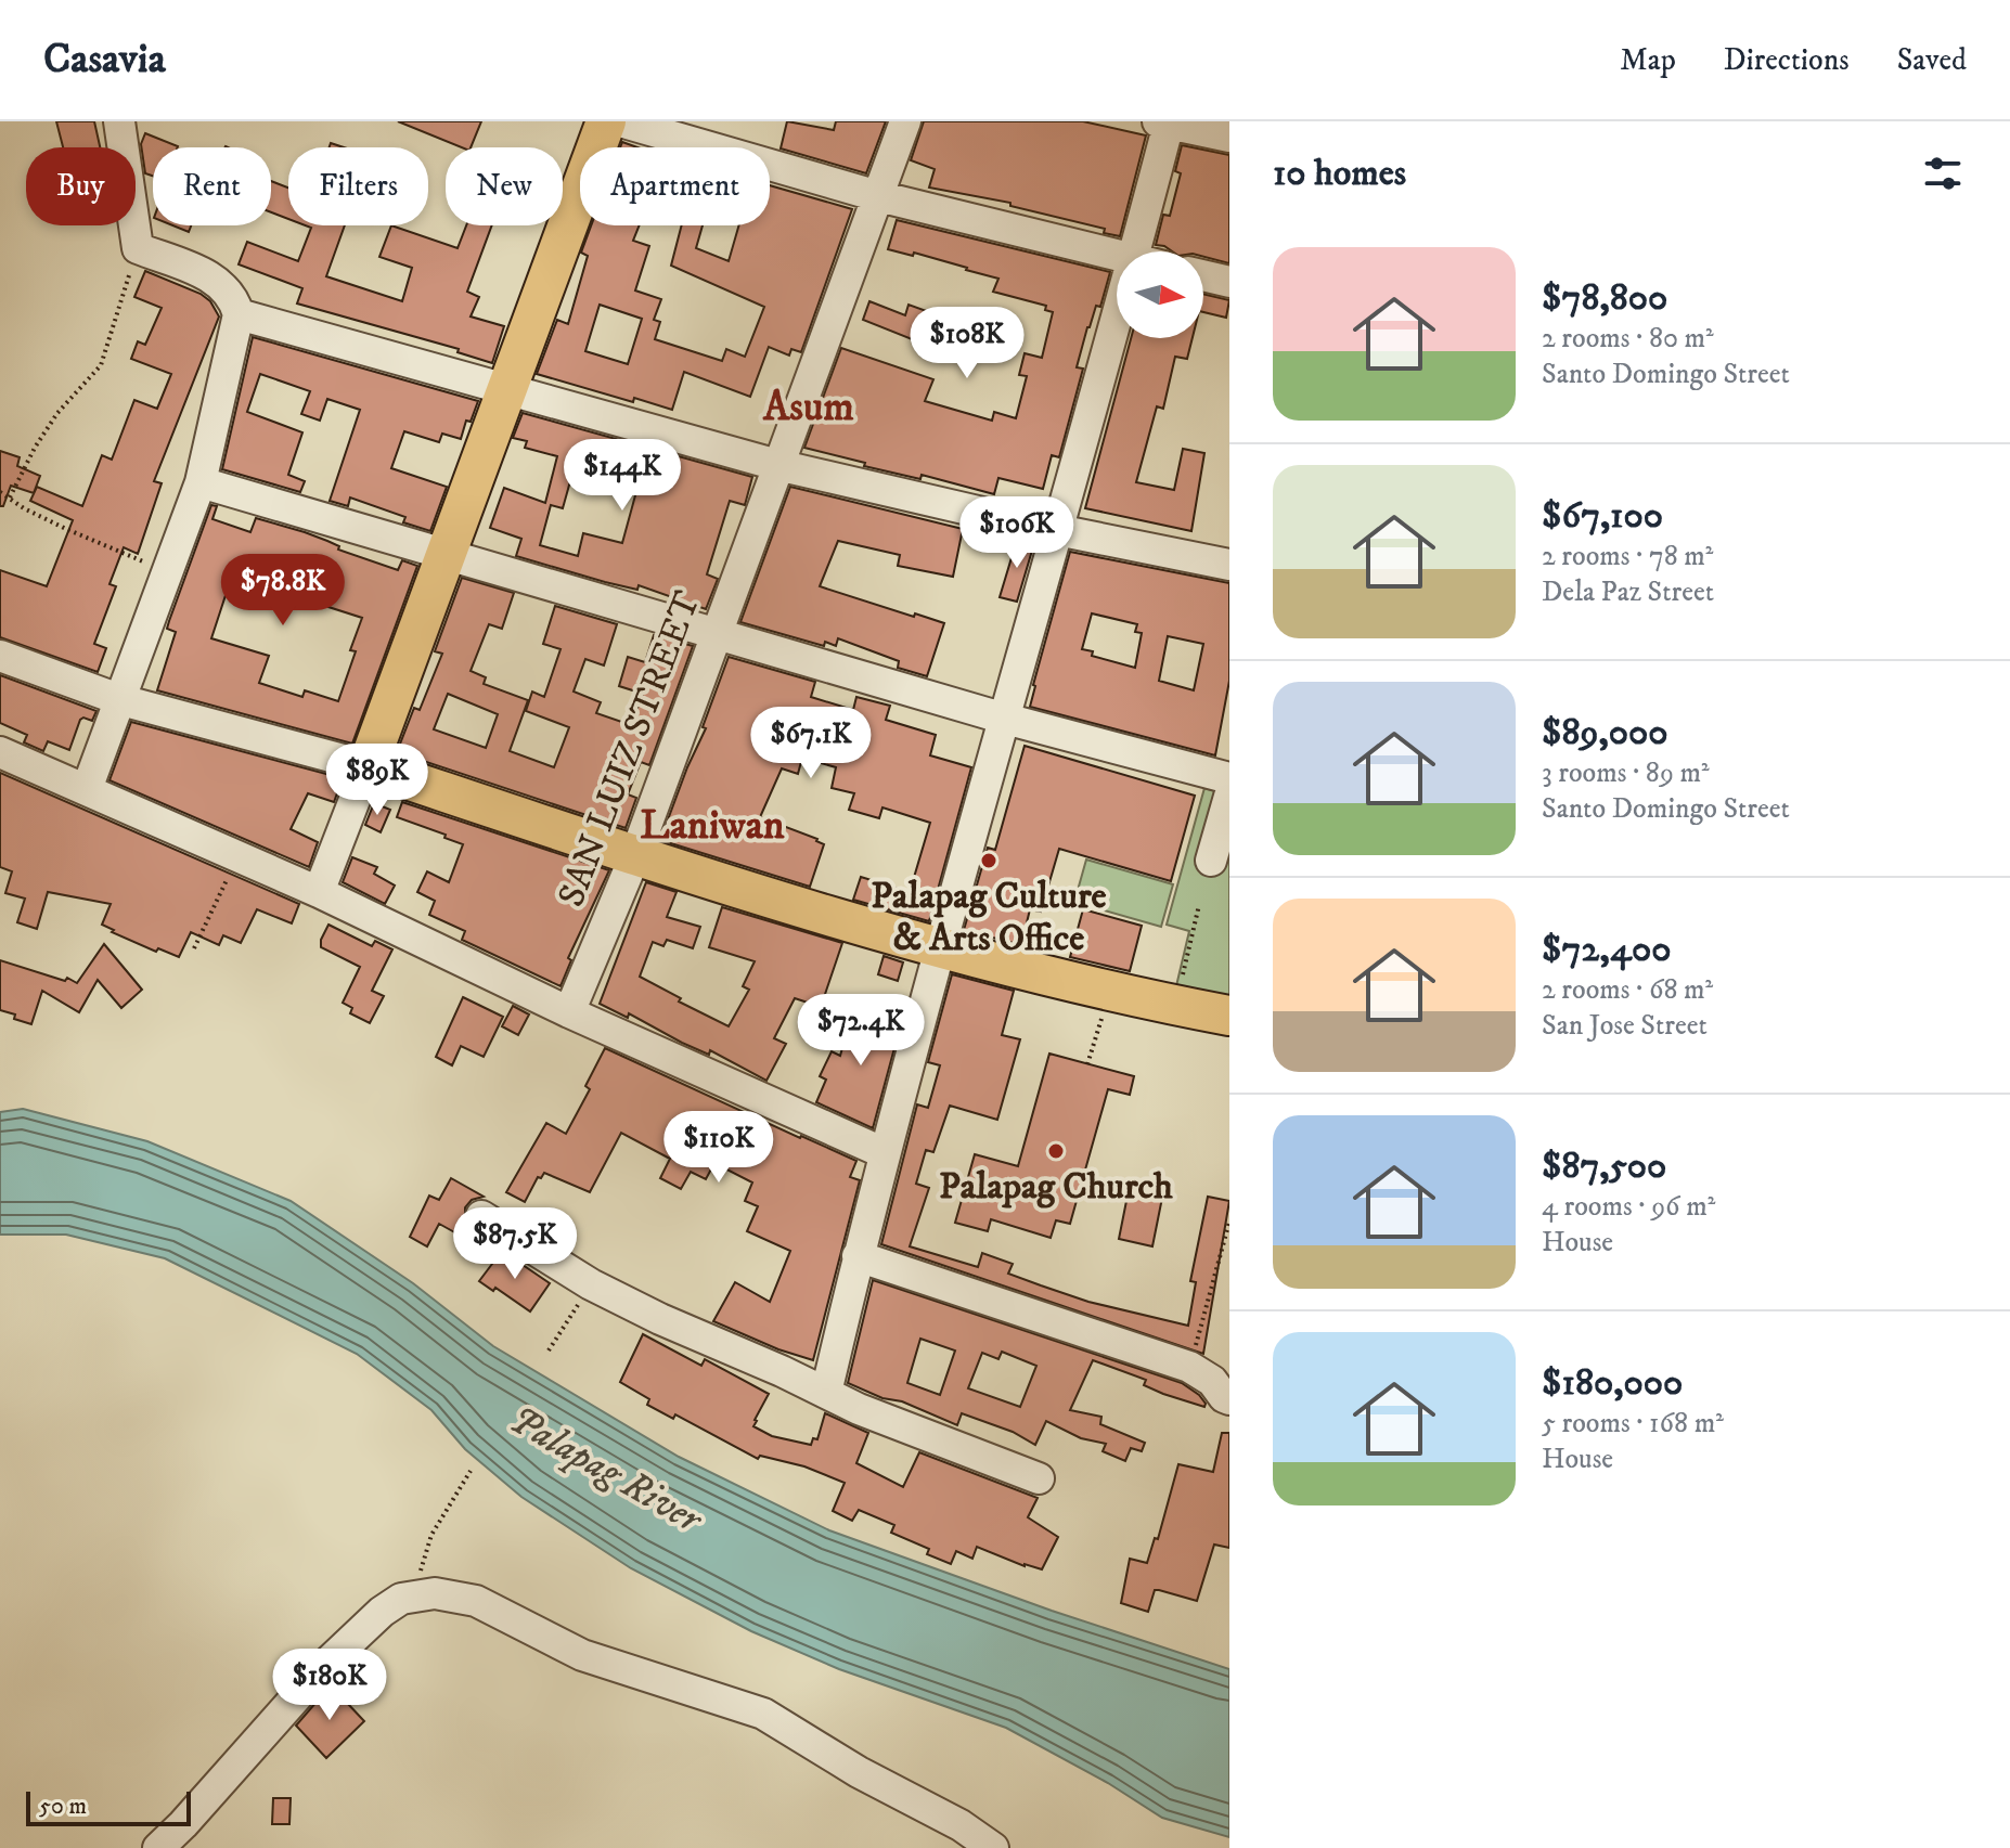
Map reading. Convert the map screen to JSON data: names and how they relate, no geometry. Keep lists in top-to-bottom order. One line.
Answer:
{"streets":{"street":["SAN LUIZ STREET"]},"districts":["Asum","Laniwan"],"water":["Palapag River"],"places":["Palapag Culture & Arts Office","Palapag Church"],"scale_bar":"50 m","north":"right","page":{"header":"Casavia","nav":["Map","Directions","Saved"],"heading":"10 homes","chip":["Buy","Rent","Filters","New","Apartment"],"list":[{"name":"$78,800","note":"2 rooms · 80 m² · Santo Domingo Street"},{"name":"$67,100","note":"2 rooms · 78 m² · Dela Paz Street"},{"name":"$89,000","note":"3 rooms · 89 m² · Santo Domingo Street"},{"name":"$72,400","note":"2 rooms · 68 m² · San Jose Street"},{"name":"$87,500","note":"4 rooms · 96 m² · House"},{"name":"$180,000","note":"5 rooms · 168 m² · House"}],"price":["$108K","$144K","$106K","$78.8K","$67.1K","$89K","$72.4K","$110K","$87.5K","$180K"],"scale":"50 m"}}
